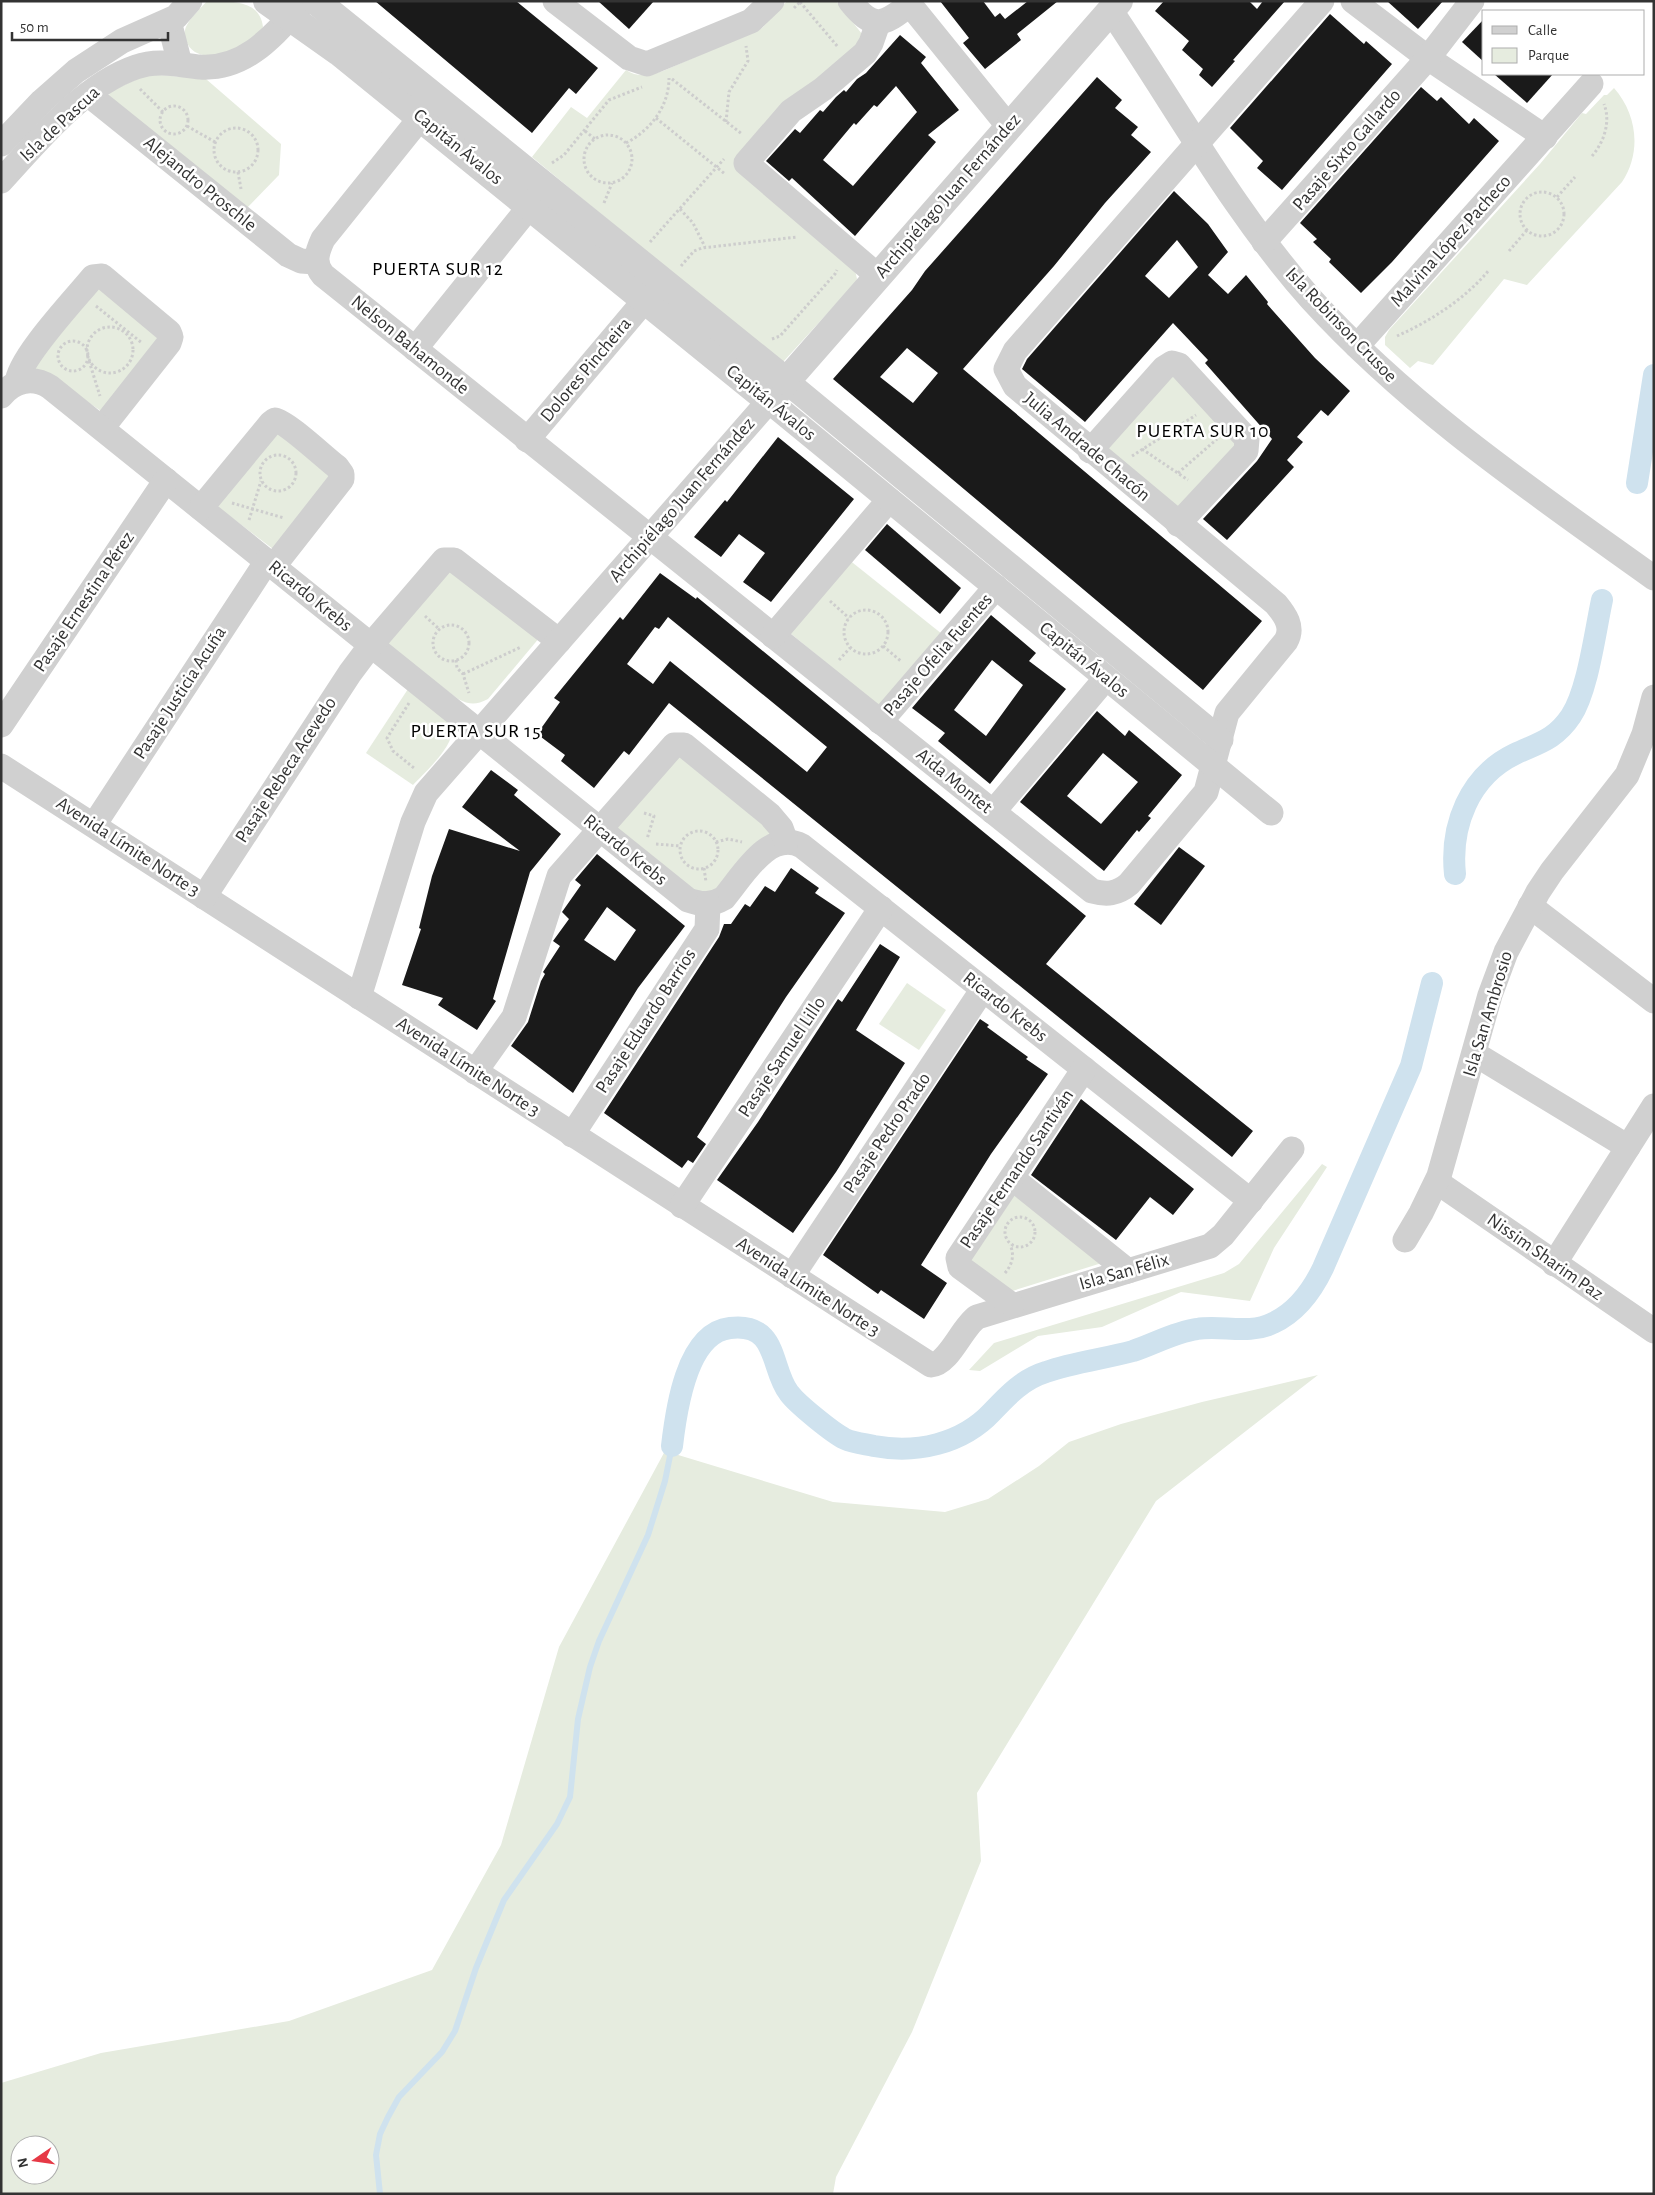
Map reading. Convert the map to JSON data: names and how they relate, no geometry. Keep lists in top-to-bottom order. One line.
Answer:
{"streets":{"street":["Isla de Pascua","Capitán Ávalos","Pasaje Sixto Gallardo","Alejandro Proschle","Archipiélago Juan Fernández","Malvina López Pacheco","Isla Robinson Crusoe","Nelson Bahamonde","Dolores Pincheira","Julia Andrade Chacón","Ricardo Krebs","Pasaje Ernestina Pérez","Pasaje Ofelia Fuentes","Pasaje Justicia Acuña","Pasaje Rebeca Acevedo","Aida Montet","Avenida Límite Norte 3","Isla San Ambrosio","Pasaje Eduardo Barrios","Pasaje Samuel Lillo","Pasaje Pedro Prado","Pasaje Fernando Santiván","Nissim Sharim Paz","Isla San Félix"]},"crossings":[["Isla de Pascua","Capitán Ávalos"],["Isla de Pascua","Alejandro Proschle"],["Capitán Ávalos","Archipiélago Juan Fernández"],["Capitán Ávalos","Dolores Pincheira"],["Capitán Ávalos","Julia Andrade Chacón"],["Capitán Ávalos","Pasaje Ofelia Fuentes"],["Capitán Ávalos","Aida Montet"],["Pasaje Sixto Gallardo","Isla Robinson Crusoe"],["Alejandro Proschle","Nelson Bahamonde"],["Archipiélago Juan Fernández","Isla Robinson Crusoe"],["Archipiélago Juan Fernández","Nelson Bahamonde"],["Archipiélago Juan Fernández","Ricardo Krebs"],["Archipiélago Juan Fernández","Pasaje Rebeca Acevedo"],["Archipiélago Juan Fernández","Aida Montet"],["Archipiélago Juan Fernández","Avenida Límite Norte 3"],["Malvina López Pacheco","Isla Robinson Crusoe"],["Isla Robinson Crusoe","Julia Andrade Chacón"],["Nelson Bahamonde","Dolores Pincheira"],["Nelson Bahamonde","Aida Montet"],["Julia Andrade Chacón","Aida Montet"],["Ricardo Krebs","Pasaje Ernestina Pérez"],["Ricardo Krebs","Pasaje Justicia Acuña"],["Ricardo Krebs","Pasaje Rebeca Acevedo"],["Ricardo Krebs","Pasaje Eduardo Barrios"],["Ricardo Krebs","Pasaje Samuel Lillo"],["Ricardo Krebs","Pasaje Pedro Prado"],["Ricardo Krebs","Pasaje Fernando Santiván"],["Ricardo Krebs","Isla San Félix"],["Pasaje Ofelia Fuentes","Aida Montet"],["Pasaje Justicia Acuña","Avenida Límite Norte 3"],["Pasaje Rebeca Acevedo","Avenida Límite Norte 3"],["Avenida Límite Norte 3","Pasaje Eduardo Barrios"],["Avenida Límite Norte 3","Pasaje Samuel Lillo"],["Avenida Límite Norte 3","Pasaje Pedro Prado"],["Avenida Límite Norte 3","Isla San Félix"],["Isla San Ambrosio","Nissim Sharim Paz"],["Pasaje Fernando Santiván","Isla San Félix"]],"districts":["PUERTA SUR 12","PUERTA SUR 10","PUERTA SUR 15"],"legend":["Calle","Parque"],"scale_bar":"50 m","north":"left"}
